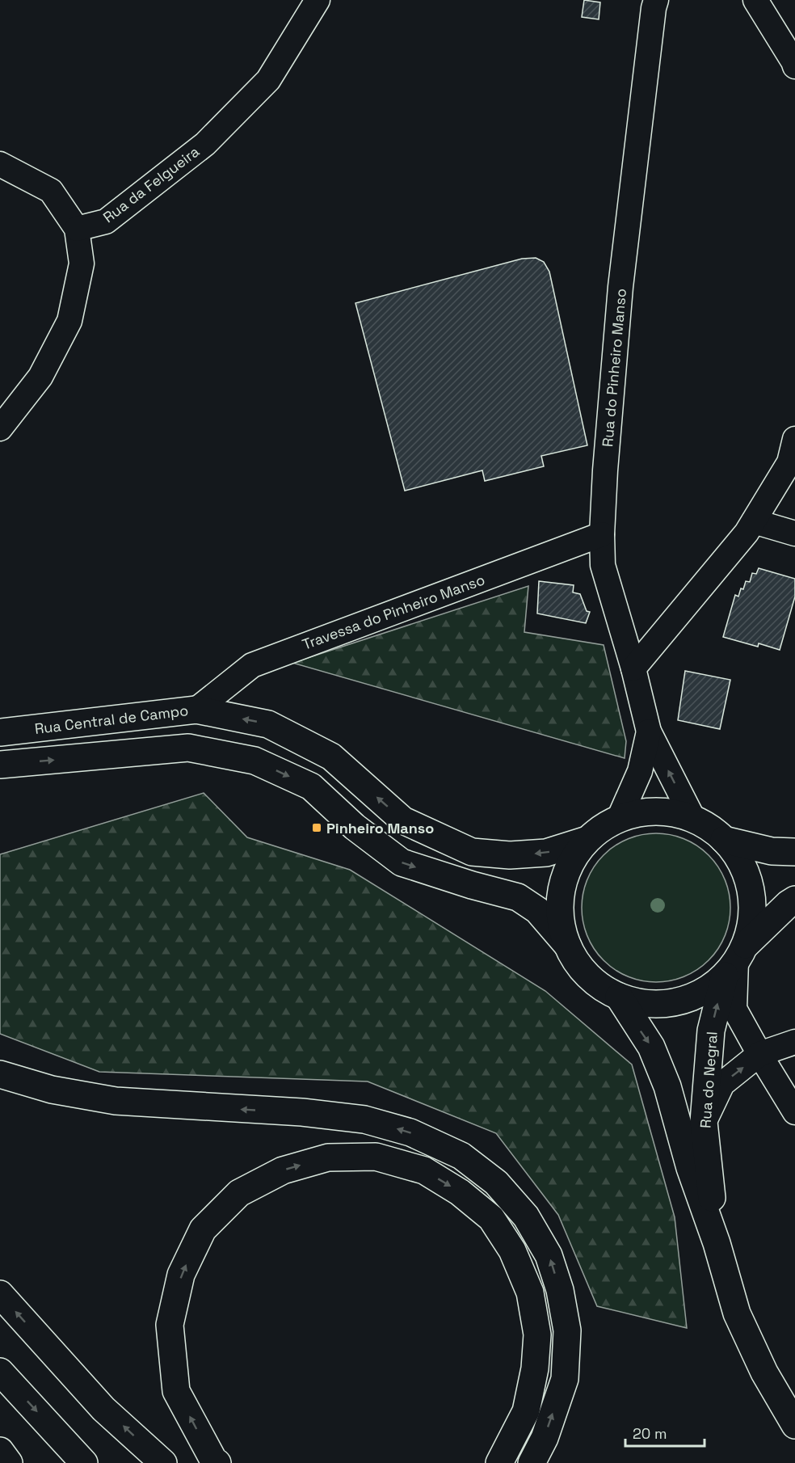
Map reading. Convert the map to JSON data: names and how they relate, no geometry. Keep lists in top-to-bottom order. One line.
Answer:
{"streets":{"main road":["Rua Central de Campo","Rua do Negral"],"street":["Rua da Felgueira","Rua do Pinheiro Manso","Travessa do Pinheiro Manso"]},"crossings":[["Rua do Pinheiro Manso","Travessa do Pinheiro Manso"],["Travessa do Pinheiro Manso","Rua Central de Campo"]],"places":{"transit":["Pinheiro Manso"]},"scale_bar":"20 m"}
